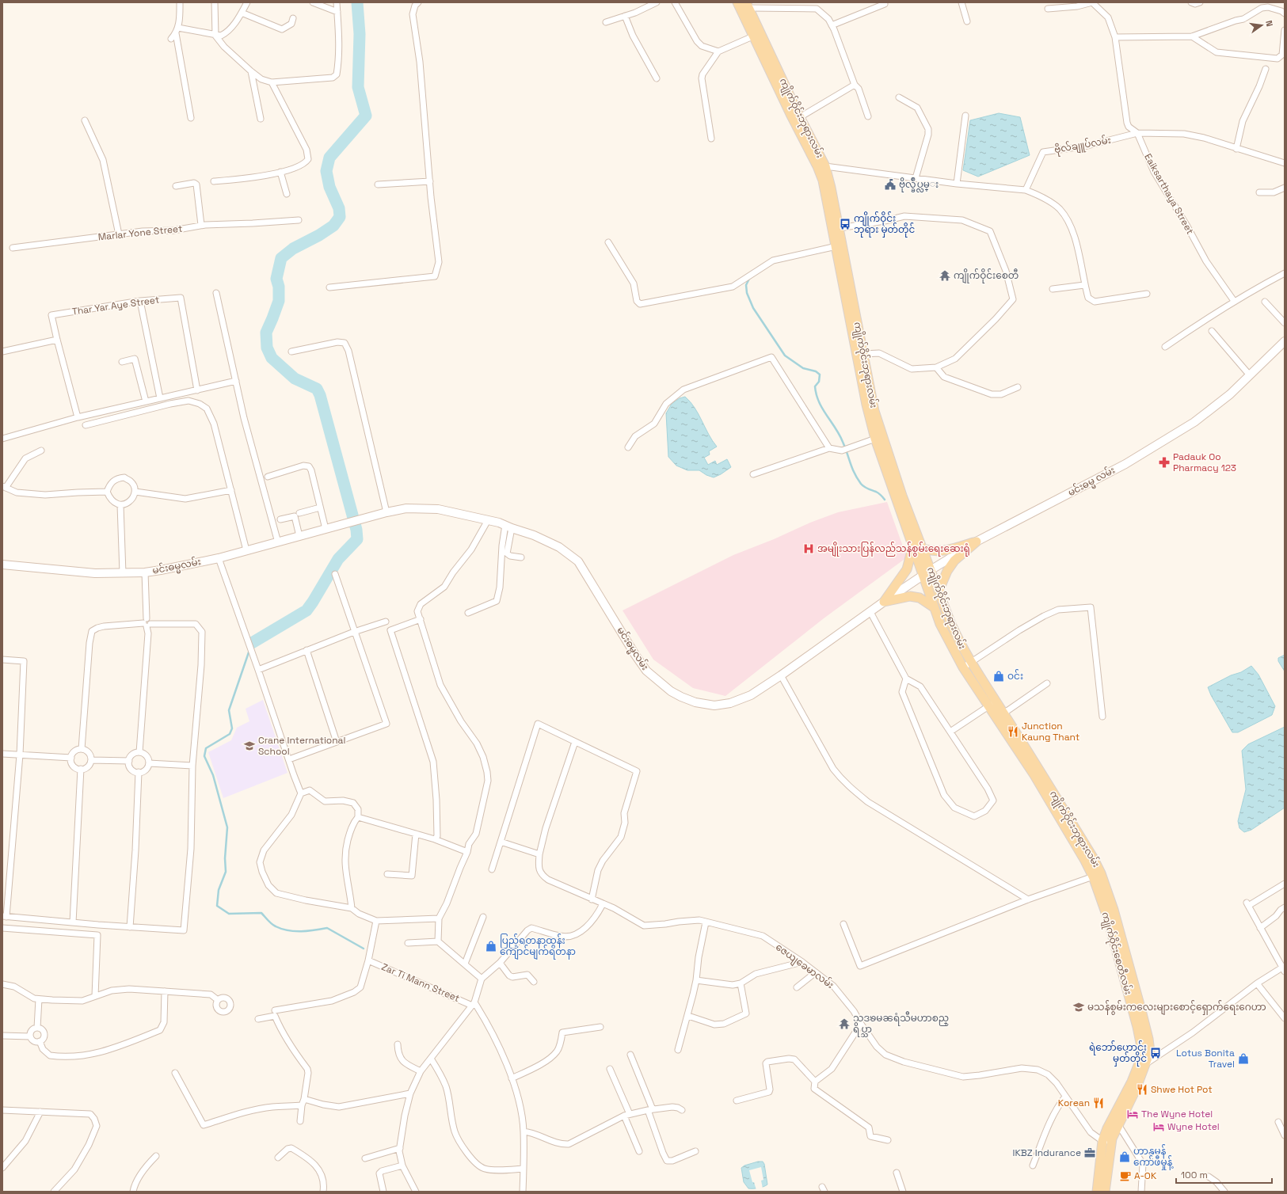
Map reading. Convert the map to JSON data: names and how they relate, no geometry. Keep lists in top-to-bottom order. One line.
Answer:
{"streets":{"main road":["ကျိုက်ဝိုင်းဘုရားလမ်း","မင်းဓမ္မ လမ်း","မင်းဓမ္မလမ်း"],"street":["ဗိုလ်ချူပ်လမ်း","Eaiksarthaya Street","Marlar Yone Street","Thar Yar Aye Street","ဇေယျခေမာလမ်း","Zar Ti Mann Street"]},"crossings":[["ကျိုက်ဝိုင်းဘုရားလမ်း","မင်းဓမ္မ လမ်း"],["ကျိုက်ဝိုင်းဘုရားလမ်း","ဇေယျခေမာလမ်း"],["ဗိုလ်ချူပ်လမ်း","Eaiksarthaya Street"],["မင်းဓမ္မ လမ်း","မင်းဓမ္မလမ်း"]],"places":{"public building":["ဗိုလ္ခ်ဳပ္လမ္း"],"bus stop":["ကျိုက်ဝိုင်း ဘုရား မှတ်တိုင်","ရဲဘော်ဟောင်း မှတ်တိုင်"],"temple":["ကျိုက်ဝိုင်းစေတီ","သဒၶမၼရံသီမဟာစည္ ရိပ္သာ"],"pharmacy":["Padauk Oo Pharmacy 123"],"hospital":["အမျိုးသားပြန်လည်သန်စွမ်းရေးဆေးရုံ"],"shop":["ဝင်း","ပြည့်ရတနာထွန်း ကျောင်မျက်ရတနာ","Lotus Bonita Travel","ဟာနုမန် ကော်ဖီမှုန့်"],"restaurant":["Junction Kaung Thant","Shwe Hot Pot","Korean"],"school or university":["Crane International School","မသန်စွမ်းကလေးများစောင့်ရှောက်ရေးဂေဟာ"],"hotel":["The Wyne Hotel","Wyne Hotel"],"office":["IKBZ Indurance"],"cafe":["A-OK"]},"scale_bar":"100 m","north":"right"}
